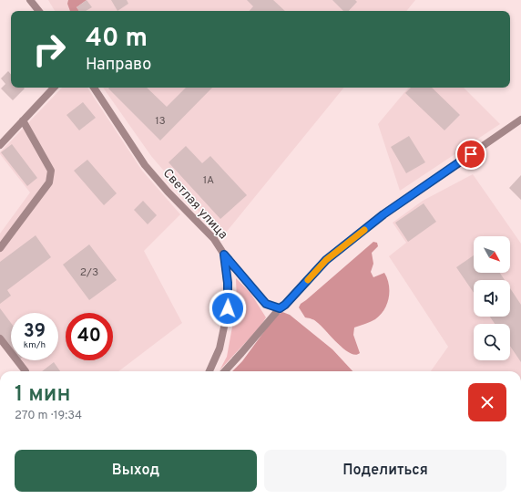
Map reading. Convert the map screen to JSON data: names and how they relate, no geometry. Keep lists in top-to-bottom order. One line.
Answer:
{"streets":{"street":["Светлая улица"]},"house_numbers":["13","1А","2/3"],"north":"bottom right","page":{"turn":["40 m","Направо"],"speed":"39 km/h","limit":"40","heading":["1 мин","270 m · 19:34"],"buttons":["Выход","Поделиться"]}}
